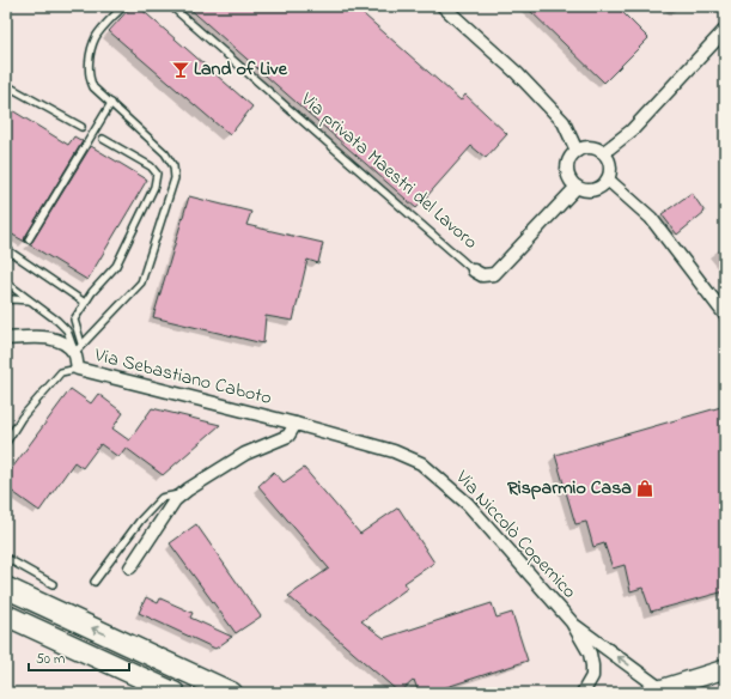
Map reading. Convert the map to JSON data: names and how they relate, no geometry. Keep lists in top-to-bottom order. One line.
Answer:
{"streets":{"street":["Via privata Maestri del Lavoro","Via Sebastiano Caboto","Via Niccolò Copernico"]},"crossings":[["Via Sebastiano Caboto","Via Niccolò Copernico"]],"places":{"bar":["Land of Live"],"shop":["Risparmio Casa"]},"scale_bar":"50 m"}
